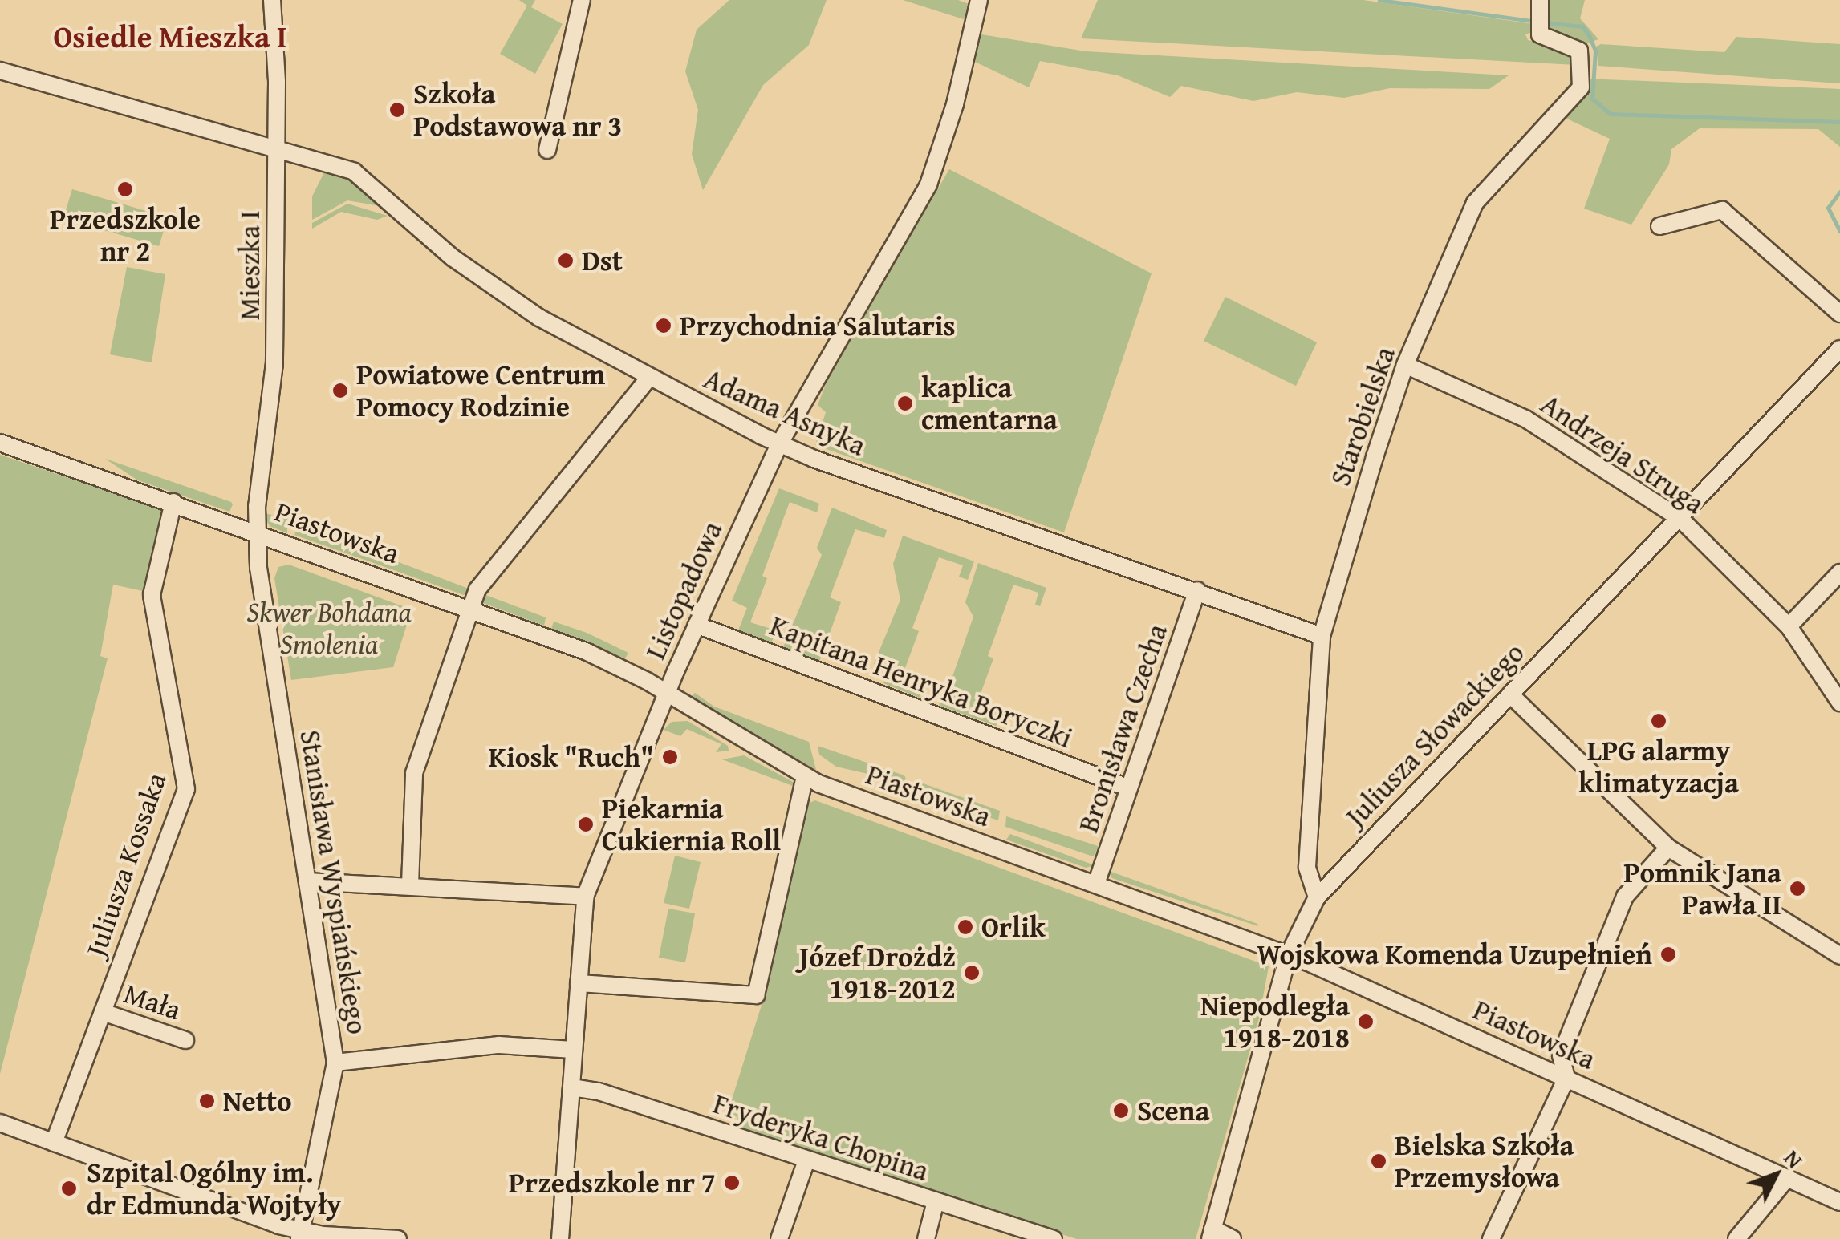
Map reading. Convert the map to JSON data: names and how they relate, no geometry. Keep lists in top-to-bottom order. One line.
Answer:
{"streets":{"street":["Mieszka I","Adama Asnyka","Starobielska","Andrzeja Struga","Piastowska","Listopadowa","Kapitana Henryka Boryczki","Bronisława Czecha","Juliusza Słowackiego","Juliusza Kossaka","Stanisława Wyspiańskiego","Mała","Fryderyka Chopina"]},"crossings":[["Mieszka I","Adama Asnyka"],["Mieszka I","Piastowska"],["Mieszka I","Stanisława Wyspiańskiego"],["Adama Asnyka","Starobielska"],["Adama Asnyka","Listopadowa"],["Adama Asnyka","Bronisława Czecha"],["Starobielska","Andrzeja Struga"],["Starobielska","Juliusza Słowackiego"],["Andrzeja Struga","Juliusza Słowackiego"],["Piastowska","Listopadowa"],["Piastowska","Bronisława Czecha"],["Piastowska","Juliusza Słowackiego"],["Piastowska","Juliusza Kossaka"],["Piastowska","Stanisława Wyspiańskiego"],["Listopadowa","Kapitana Henryka Boryczki"],["Listopadowa","Fryderyka Chopina"],["Kapitana Henryka Boryczki","Bronisława Czecha"],["Juliusza Kossaka","Mała"]],"districts":["Osiedle Mieszka I"],"parks":["Skwer Bohdana Smolenia"],"places":["Szkoła Podstawowa nr 3","Przedszkole nr 2","Dst","Przychodnia Salutaris","Powiatowe Centrum Pomocy Rodzinie","kaplica cmentarna","LPG alarmy klimatyzacja","Kiosk \"Ruch\"","Piekarnia Cukiernia Roll","Pomnik Jana Pawła II","Orlik","Wojskowa Komenda Uzupełnień","Józef Drożdż 1918-2012","Niepodległa 1918-2018","Netto","Scena","Bielska Szkoła Przemysłowa","Przedszkole nr 7","Szpital Ogólny im. dr Edmunda Wojtyły"],"north":"top right"}
